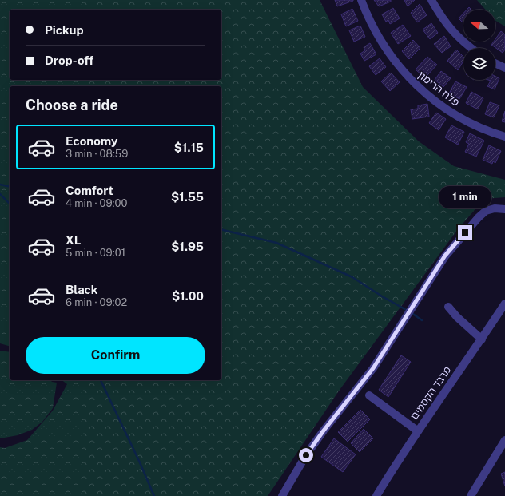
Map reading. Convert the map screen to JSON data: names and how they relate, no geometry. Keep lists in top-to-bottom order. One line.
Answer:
{"streets":{"street":["פלח הרימון","מרבד הקסמים"]},"north":"left","page":{"banner":["Pickup","Drop-off"],"heading":"Choose a ride","list":[{"name":"Economy","note":"3 min · 08:59","value":"$1.15"},{"name":"Comfort","note":"4 min · 09:00","value":"$1.55"},{"name":"XL","note":"5 min · 09:01","value":"$1.95"},{"name":"Black","note":"6 min · 09:02","value":"$1.00"}],"bubble":"1 min","buttons":"Confirm"}}
